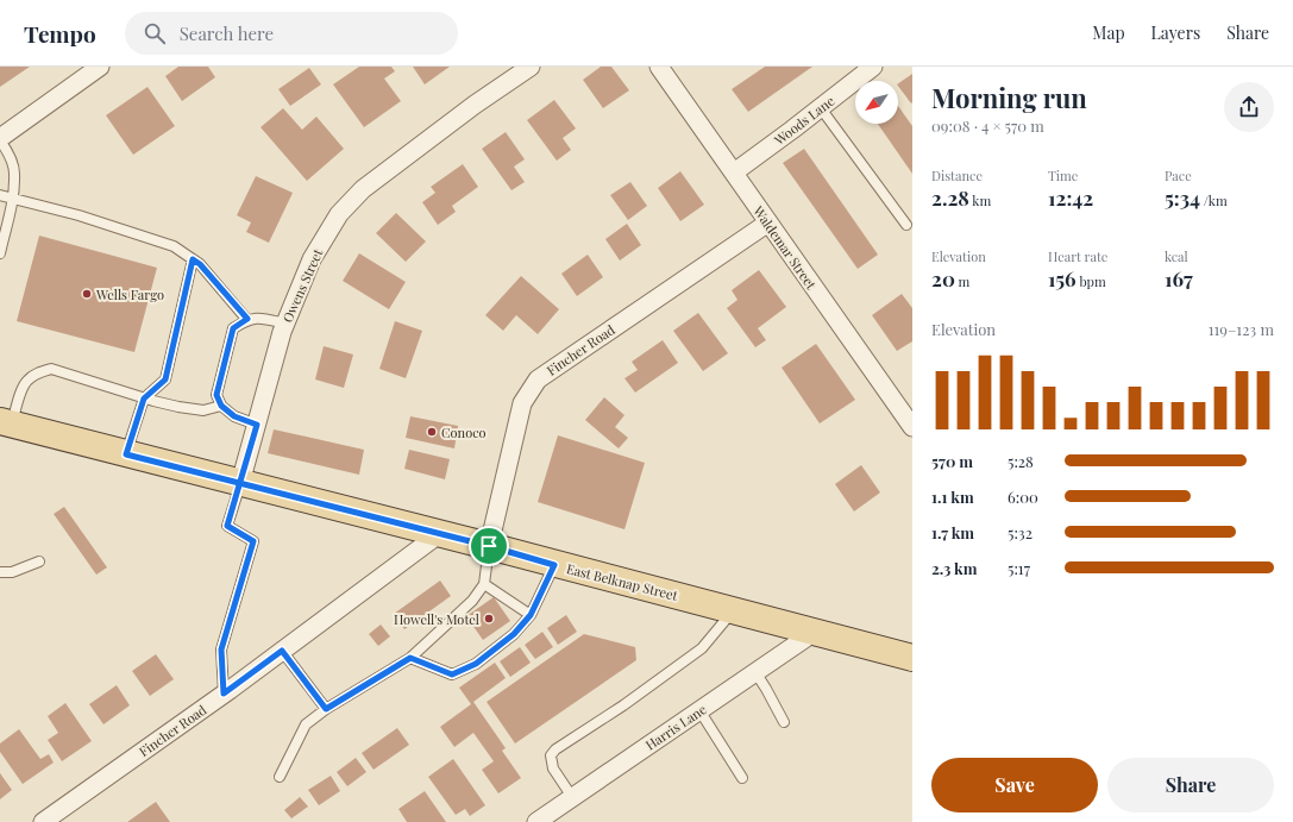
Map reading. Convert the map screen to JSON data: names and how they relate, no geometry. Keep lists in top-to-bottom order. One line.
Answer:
{"streets":{"main road":["East Belknap Street"],"street":["Woods Lane","Waldemar Street","Owens Street","Fincher Road","Harris Lane"]},"crossings":[["Woods Lane","Waldemar Street"],["Waldemar Street","Fincher Road"],["Owens Street","East Belknap Street"],["Fincher Road","East Belknap Street"],["East Belknap Street","Harris Lane"]],"places":["Wells Fargo","Conoco","Howell's Motel"],"north":"bottom left","page":{"header":"Tempo","search":"Search here","nav":["Map","Layers","Share"],"heading":["Morning run","09:08 · 4 × 570 m"],"stats":[["Distance","2.28 km"],["Time","12:42"],["Pace","5:34 /km"],["Elevation","20 m"],["Heart rate","156 bpm"],["kcal","167"]],"chart":["Elevation","119–123 m"],"list":[{"name":"570 m","note":"5:28"},{"name":"1.1 km","note":"6:00"},{"name":"1.7 km","note":"5:32"},{"name":"2.3 km","note":"5:17"}],"buttons":["Save","Share"]}}
